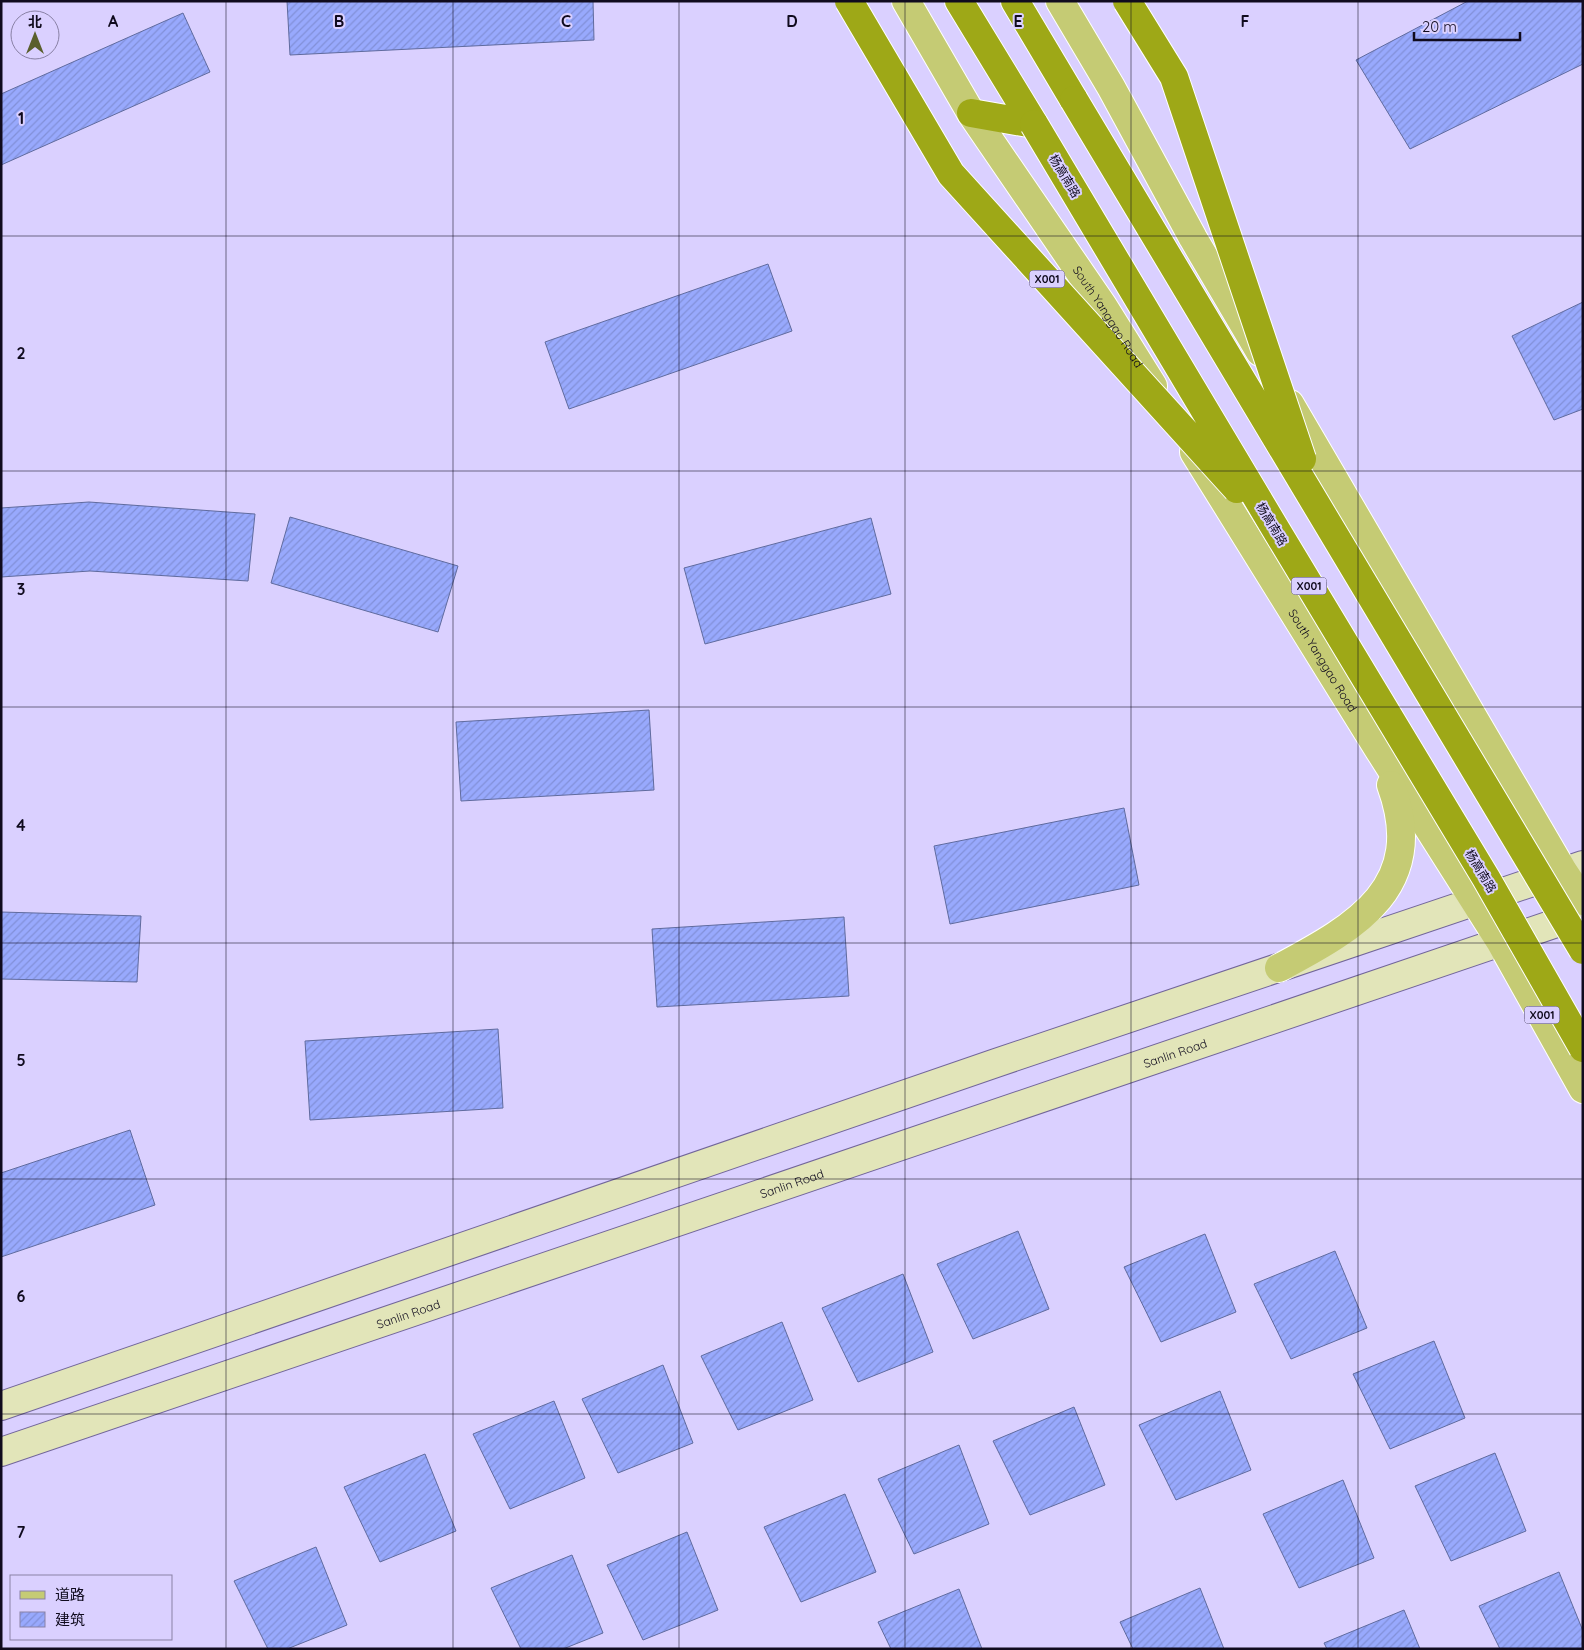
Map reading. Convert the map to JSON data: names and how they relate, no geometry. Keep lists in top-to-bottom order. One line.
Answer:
{"streets":{"highway":["杨高南路","X001"],"main road":["South Yanggao Road","Sanlin Road"]},"crossings":[["杨高南路","X001"],["X001","South Yanggao Road"],["South Yanggao Road","Sanlin Road"]],"legend":["道路","建筑"],"scale_bar":"20 m","north":"top","grid":{"columns":["A","B","C","D","E","F"],"rows":["1","2","3","4","5","6","7"]}}
